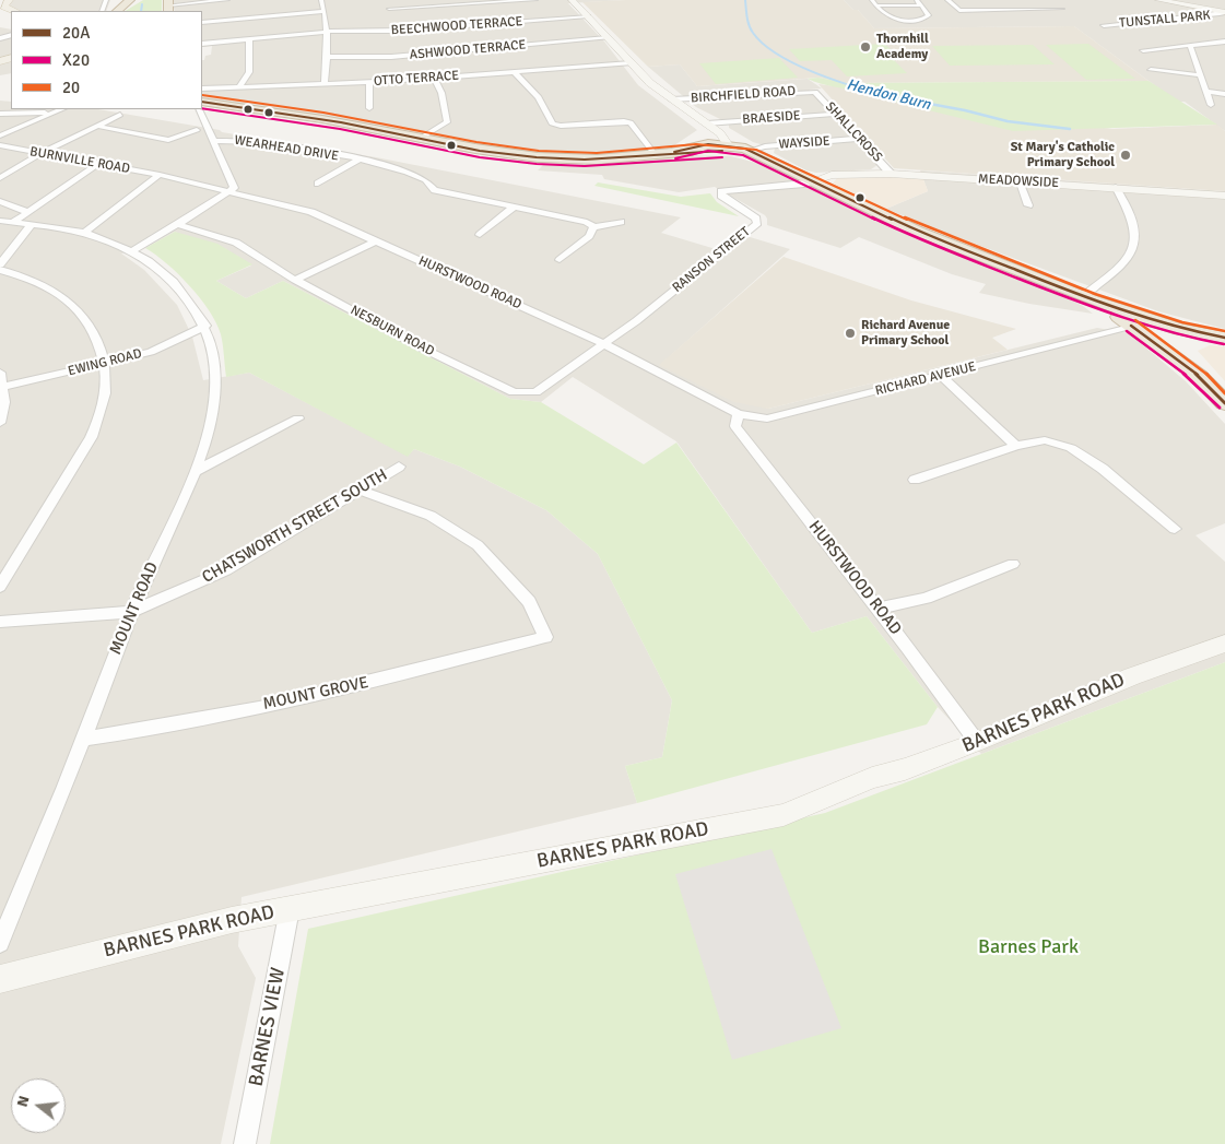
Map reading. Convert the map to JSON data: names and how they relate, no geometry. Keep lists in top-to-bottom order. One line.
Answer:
{"streets":{"street":["TUNSTALL PARK","BEECHWOOD TERRACE","ASHWOOD TERRACE","OTTO TERRACE","BIRCHFIELD ROAD","BRAESIDE","SHALLCROSS","WAYSIDE","WEARHEAD DRIVE","BURNVILLE ROAD","MEADOWSIDE","RANSON STREET","HURSTWOOD ROAD","NESBURN ROAD","EWING ROAD","RICHARD AVENUE","CHATSWORTH STREET SOUTH","MOUNT ROAD","MOUNT GROVE","BARNES PARK ROAD","BARNES VIEW"]},"crossings":[["BIRCHFIELD ROAD","SHALLCROSS"],["BRAESIDE","SHALLCROSS"],["SHALLCROSS","WAYSIDE"],["SHALLCROSS","MEADOWSIDE"],["BURNVILLE ROAD","HURSTWOOD ROAD"],["MEADOWSIDE","RANSON STREET"],["RANSON STREET","HURSTWOOD ROAD"],["RANSON STREET","NESBURN ROAD"],["HURSTWOOD ROAD","NESBURN ROAD"],["HURSTWOOD ROAD","RICHARD AVENUE"],["HURSTWOOD ROAD","BARNES PARK ROAD"],["EWING ROAD","MOUNT ROAD"],["CHATSWORTH STREET SOUTH","MOUNT ROAD"],["CHATSWORTH STREET SOUTH","MOUNT GROVE"],["MOUNT ROAD","MOUNT GROVE"],["BARNES PARK ROAD","BARNES VIEW"]],"water":["Hendon Burn"],"parks":["Barnes Park"],"places":["Thornhill Academy","St Mary's Catholic Primary School","Richard Avenue Primary School"],"lines":["transit line 20","transit line 20A","transit line X20"],"legend":["20A","X20","20"],"north":"left"}
